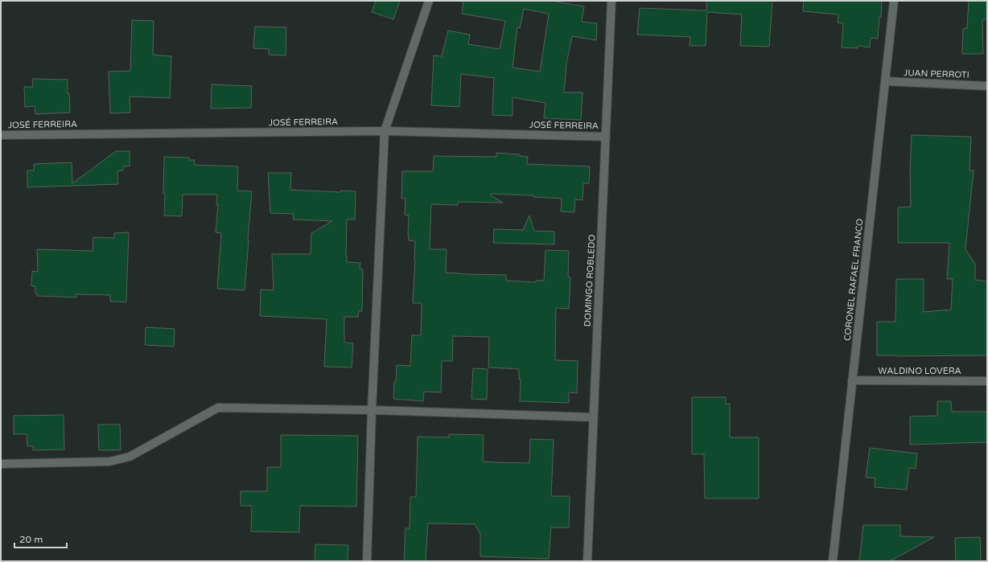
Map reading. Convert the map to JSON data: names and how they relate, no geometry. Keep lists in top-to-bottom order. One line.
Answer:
{"streets":{"street":["JUAN PERROTI","JOSÉ FERREIRA","CORONEL RAFAEL FRANCO","DOMINGO ROBLEDO","WALDINO LOVERA"]},"crossings":[["JUAN PERROTI","CORONEL RAFAEL FRANCO"],["JOSÉ FERREIRA","DOMINGO ROBLEDO"],["CORONEL RAFAEL FRANCO","WALDINO LOVERA"]],"scale_bar":"20 m"}
